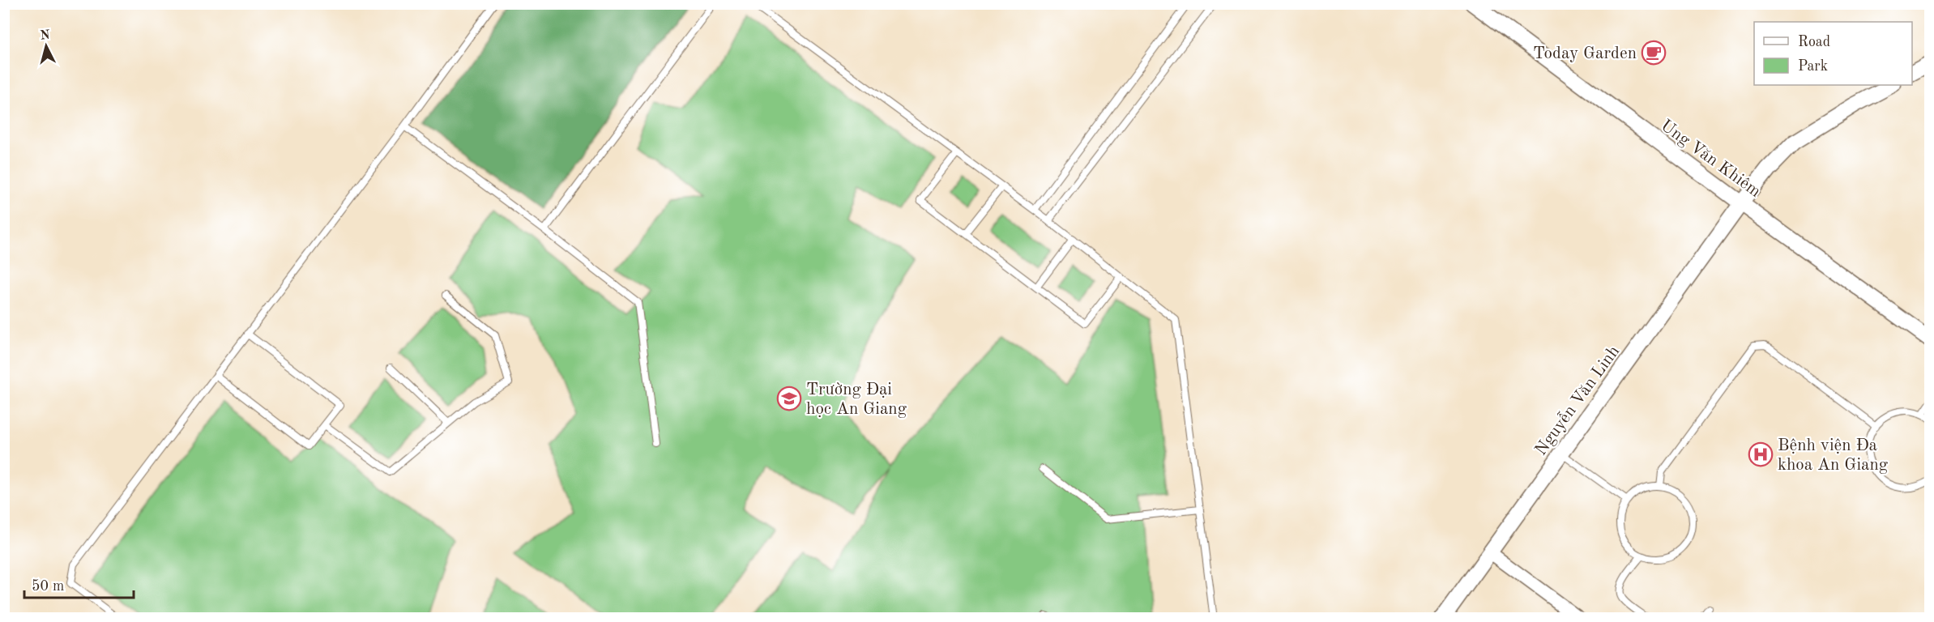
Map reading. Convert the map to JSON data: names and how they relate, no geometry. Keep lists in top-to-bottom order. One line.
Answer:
{"streets":{"street":["Ung Văn Khiêm","Nguyễn Văn Linh"]},"crossings":[["Ung Văn Khiêm","Nguyễn Văn Linh"]],"places":{"cafe":["Today Garden"],"school or university":["Trường Đại học An Giang"],"hospital":["Bệnh viện Đa khoa An Giang"]},"legend":["Road","Park"],"scale_bar":"50 m","north":"top"}
